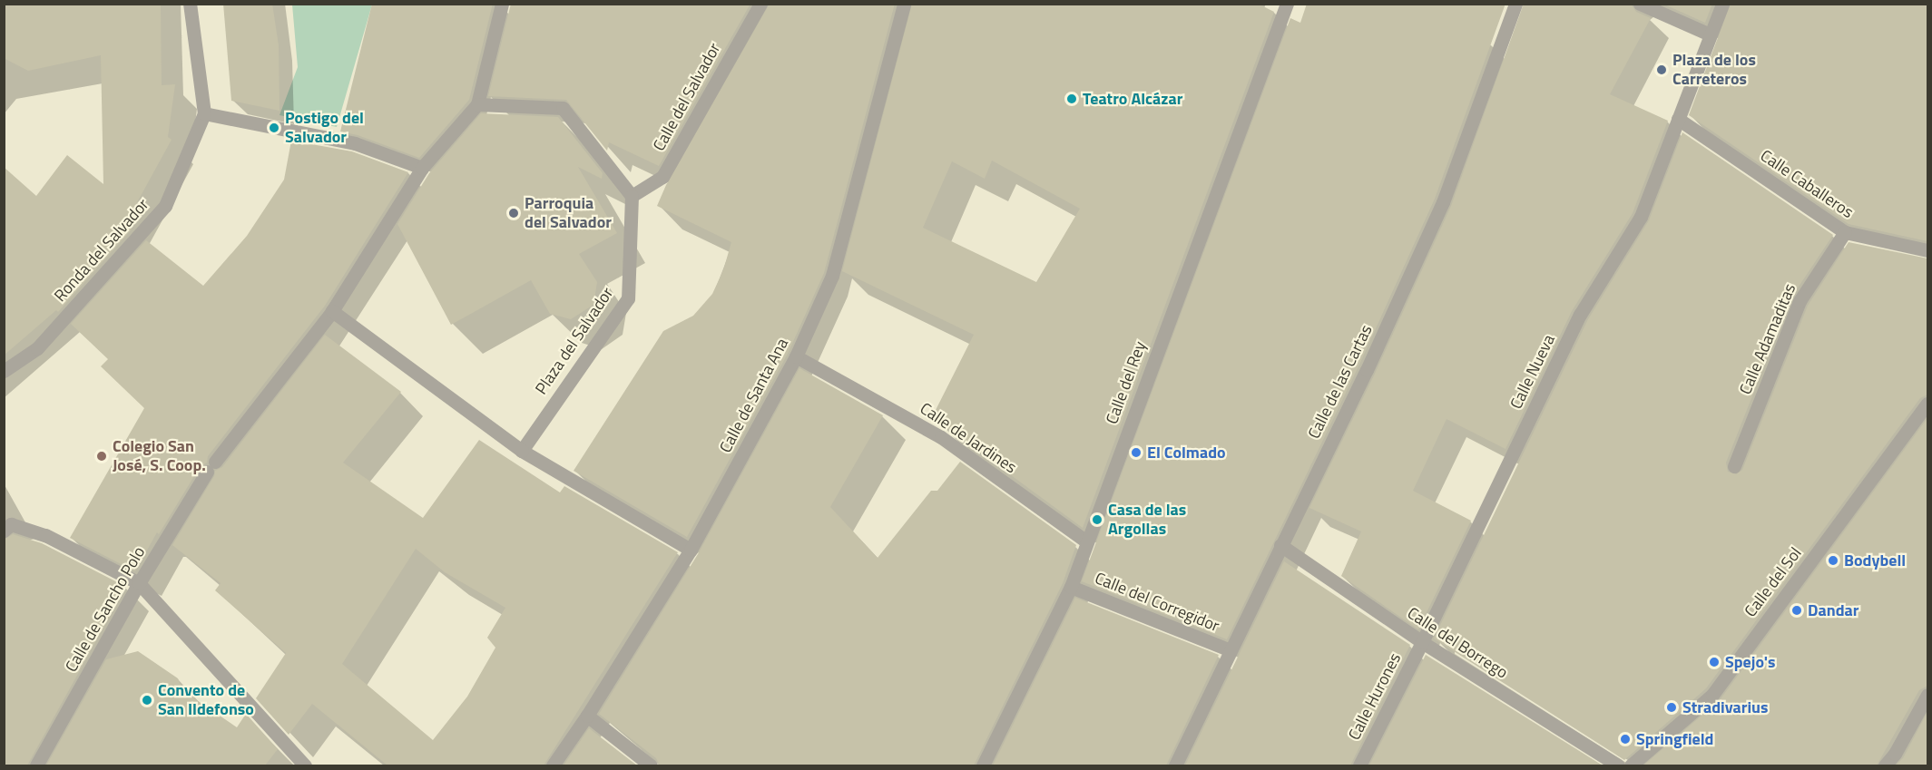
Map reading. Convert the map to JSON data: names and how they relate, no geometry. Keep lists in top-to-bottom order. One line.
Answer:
{"streets":{"street":["Calle del Salvador","Calle Caballeros","Ronda del Salvador","Calle Adamaditas","Plaza del Salvador","Calle Nueva","Calle de las Cartas","Calle del Rey","Calle de Santa Ana","Calle de Jardines","Calle del Sol","Calle del Corregidor","Calle de Sancho Polo","Calle del Borrego","Calle Hurones"]},"crossings":[["Calle del Salvador","Plaza del Salvador"],["Calle Caballeros","Calle Adamaditas"],["Calle Caballeros","Calle Nueva"],["Calle Nueva","Calle del Borrego"],["Calle Nueva","Calle Hurones"],["Calle de las Cartas","Calle del Corregidor"],["Calle de las Cartas","Calle del Borrego"],["Calle del Rey","Calle de Jardines"],["Calle del Rey","Calle del Corregidor"],["Calle de Santa Ana","Calle de Jardines"],["Calle del Borrego","Calle Hurones"]],"places":["Plaza de los Carreteros","Teatro Alcázar","Postigo del Salvador","Parroquia del Salvador","El Colmado","Colegio San José, S. Coop.","Casa de las Argollas","Bodybell","Dandar","Spejo's","Convento de San Ildefonso","Stradivarius","Springfield"]}
